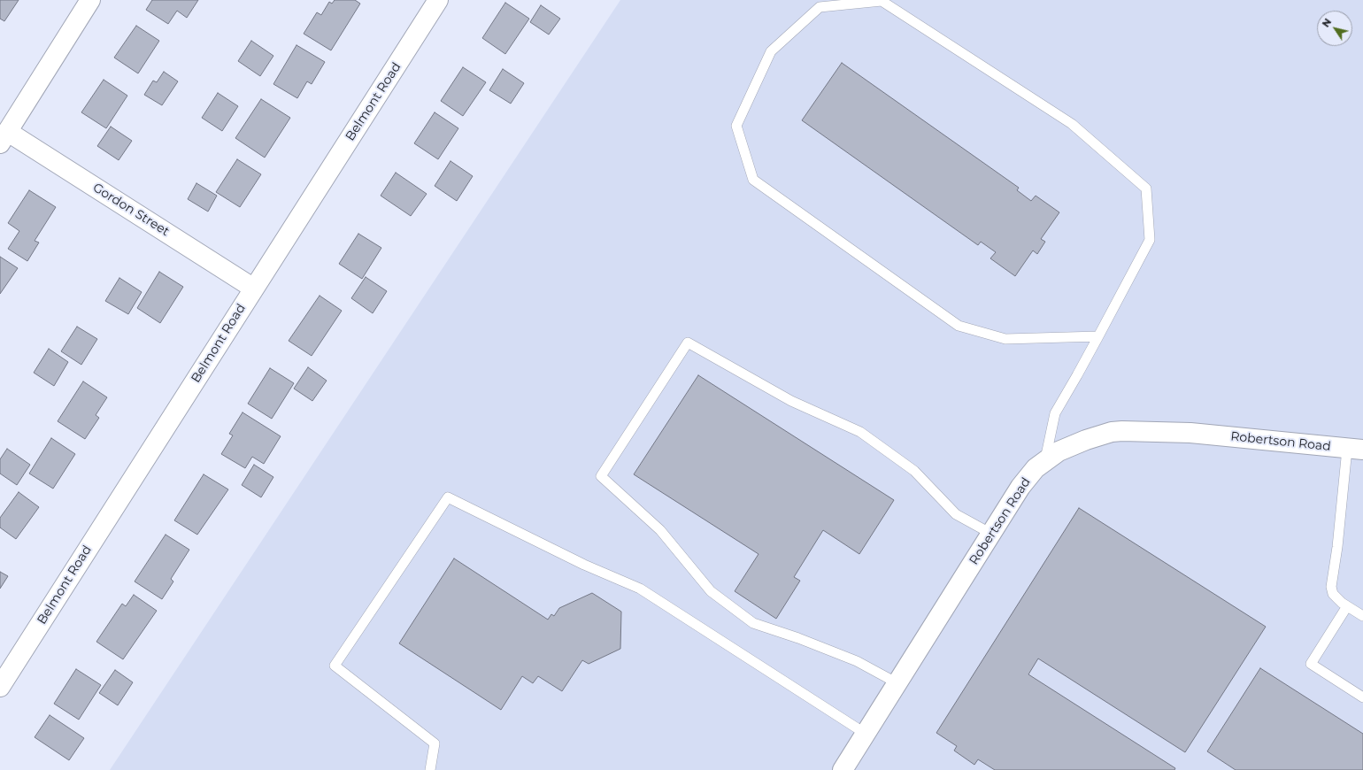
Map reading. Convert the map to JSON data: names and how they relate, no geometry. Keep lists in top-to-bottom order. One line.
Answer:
{"streets":{"street":["Belmont Road","Gordon Street","Robertson Road"]},"crossings":[["Belmont Road","Gordon Street"]],"north":"top left"}
